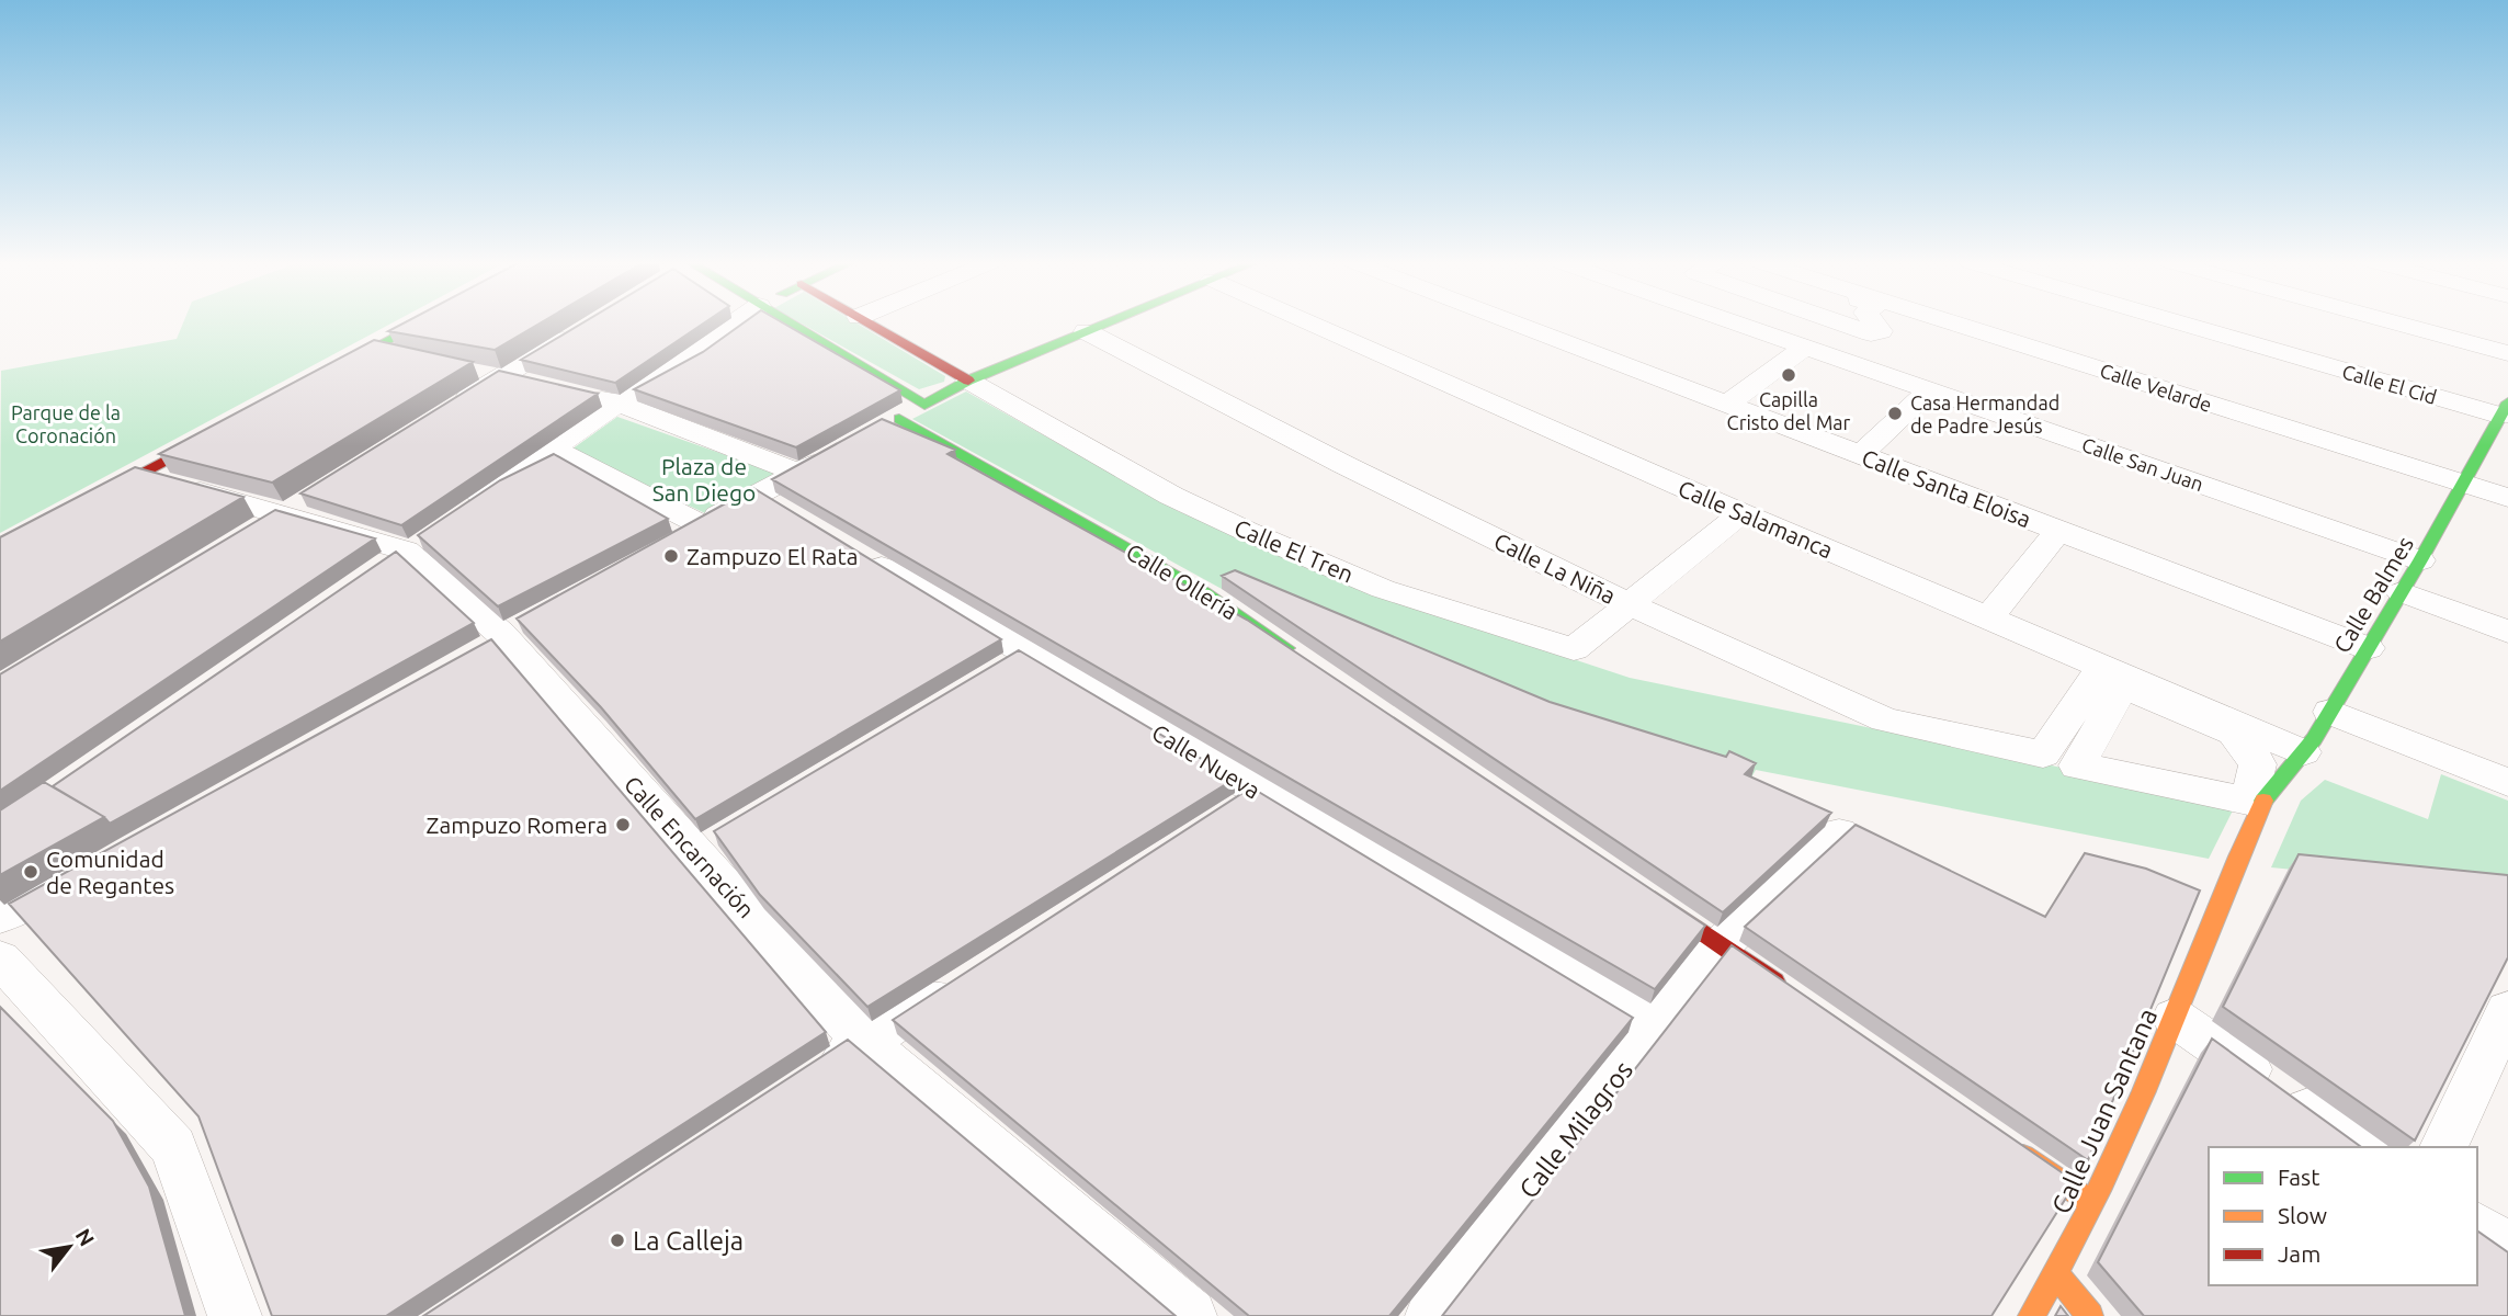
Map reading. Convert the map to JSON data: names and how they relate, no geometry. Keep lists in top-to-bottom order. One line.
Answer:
{"streets":{"street":["Calle El Cid","Calle Velarde","Calle San Juan","Calle Santa Eloisa","Calle Salamanca","Calle El Tren","Calle La Niña","Calle Ollería","Calle Balmes","Calle Nueva","Calle Encarnación","Calle Juan Santana","Calle Milagros"]},"crossings":[["Calle El Cid","Calle Balmes"],["Calle Velarde","Calle Balmes"],["Calle San Juan","Calle Balmes"],["Calle Santa Eloisa","Calle Balmes"],["Calle Salamanca","Calle La Niña"],["Calle Salamanca","Calle Balmes"],["Calle El Tren","Calle La Niña"],["Calle Balmes","Calle Juan Santana"],["Calle Nueva","Calle Milagros"]],"parks":["Parque de la Coronación","Plaza de San Diego"],"places":["Capilla Cristo del Mar","Casa Hermandad de Padre Jesús","Zampuzo El Rata","Zampuzo Romera","Comunidad de Regantes","La Calleja"],"legend":["Fast","Slow","Jam"],"north":"top right"}
